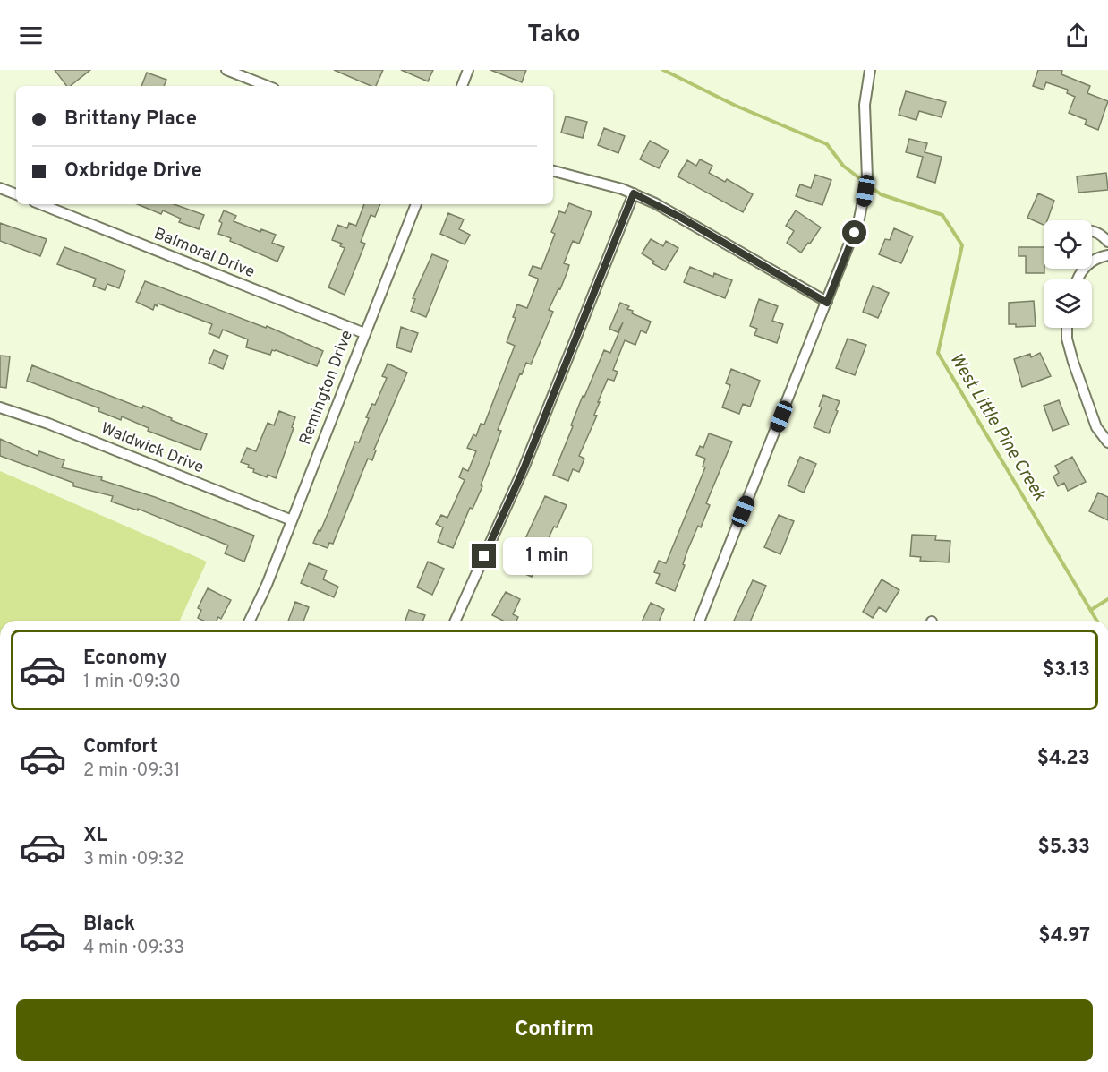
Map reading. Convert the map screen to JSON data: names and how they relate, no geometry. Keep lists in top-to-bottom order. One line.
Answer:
{"streets":{"street":["Balmoral Drive","Remington Drive","Waldwick Drive"]},"crossings":[["Balmoral Drive","Remington Drive"],["Remington Drive","Waldwick Drive"]],"water":["West Little Pine Creek"],"page":{"header":"Tako","banner":["Brittany Place","Oxbridge Drive"],"bubble":"1 min","list":[{"name":"Economy","note":"1 min · 09:30","value":"$3.13"},{"name":"Comfort","note":"2 min · 09:31","value":"$4.23"},{"name":"XL","note":"3 min · 09:32","value":"$5.33"},{"name":"Black","note":"4 min · 09:33","value":"$4.97"}],"buttons":"Confirm"}}
